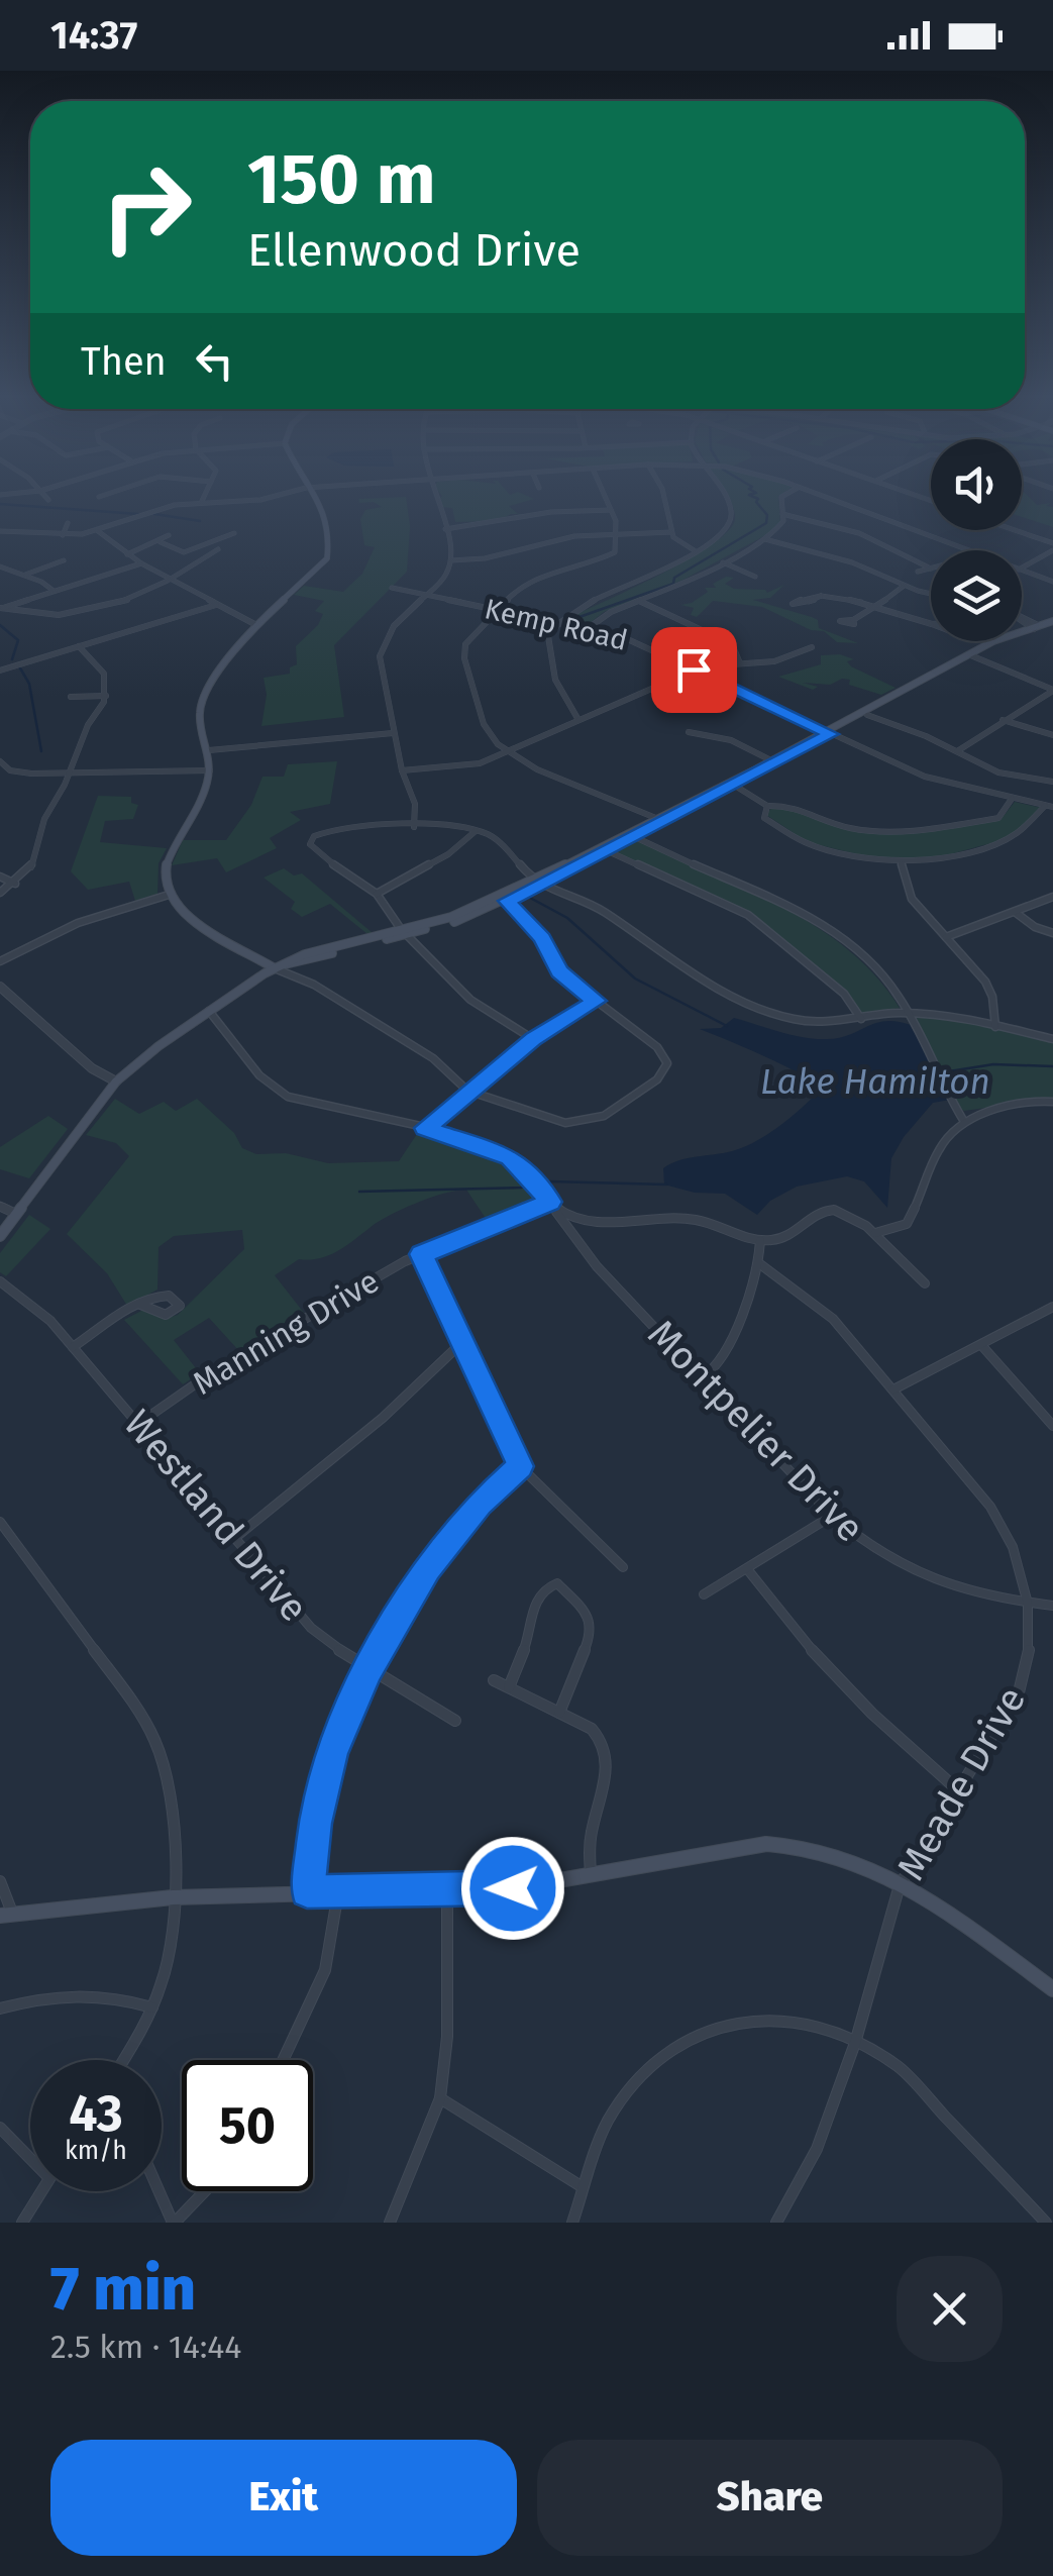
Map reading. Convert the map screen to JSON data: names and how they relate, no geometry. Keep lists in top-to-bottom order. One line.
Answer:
{"streets":{"street":["Kemp Road","Manning Drive","Montpelier Drive","Westland Drive","Meade Drive"]},"crossings":[["Manning Drive","Montpelier Drive"],["Manning Drive","Westland Drive"],["Montpelier Drive","Meade Drive"]],"water":["Lake Hamilton"],"page":{"status":"14:37","turn":["150 m","Ellenwood Drive"],"then":"Then","speed":"43 km/h","limit":"50","heading":["7 min","2.5 km · 14:44"],"buttons":["Exit","Share"]}}
